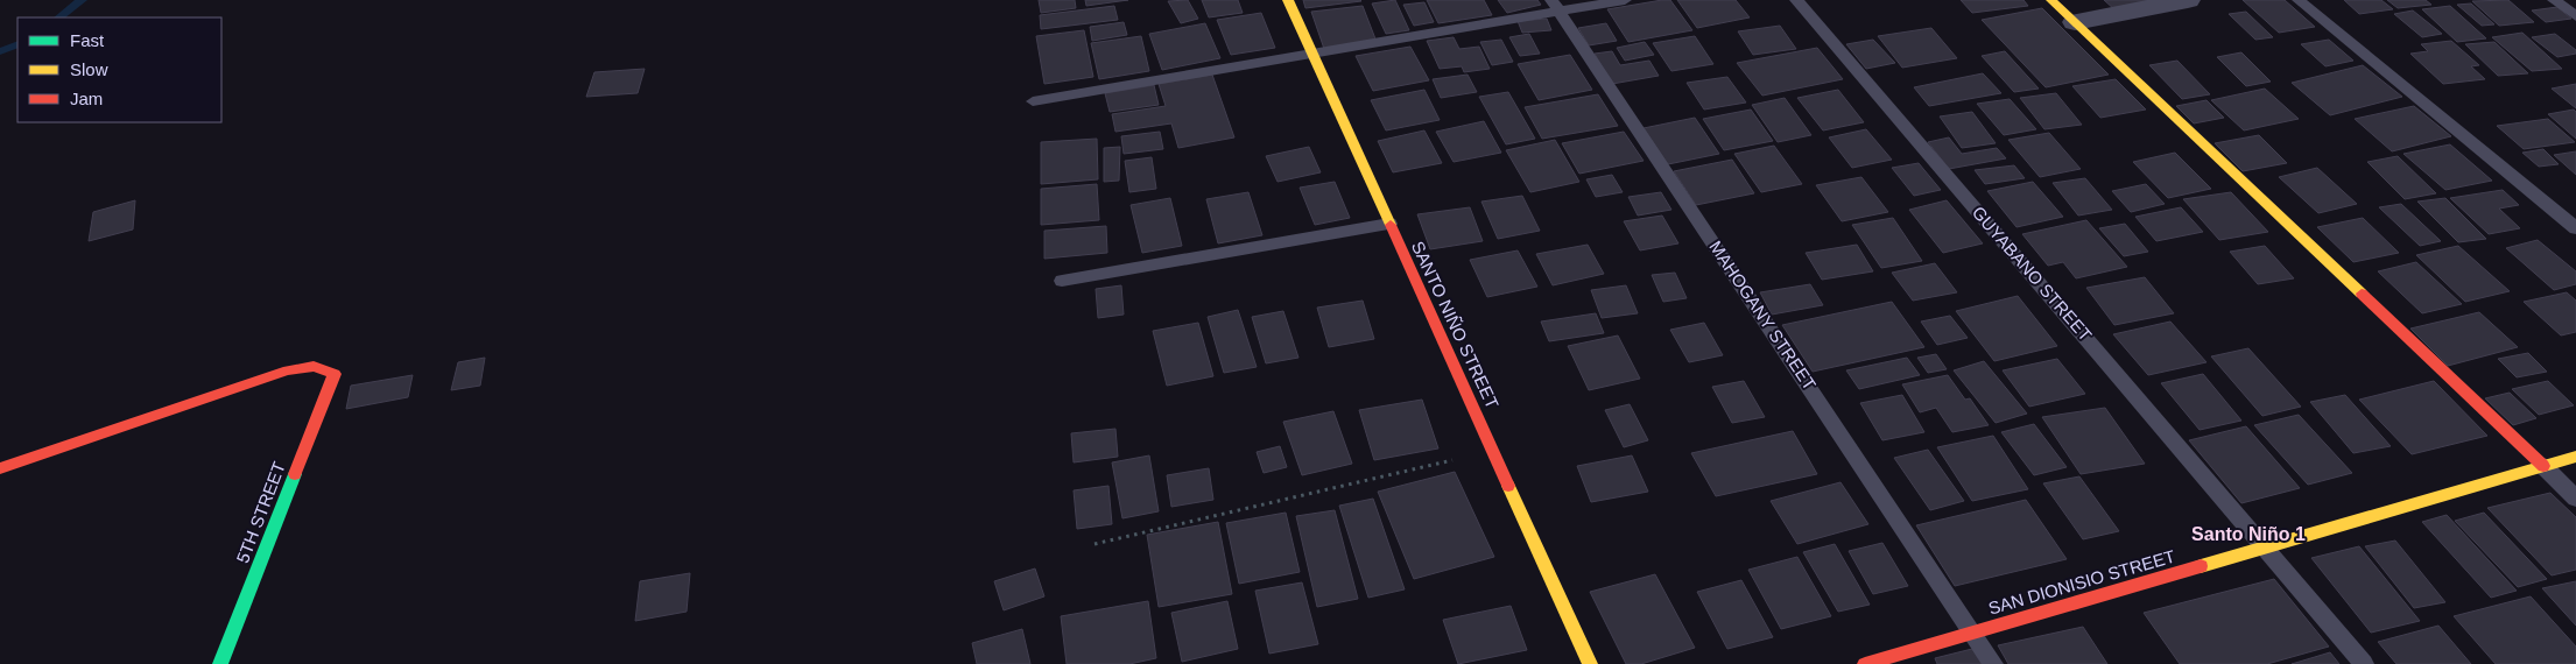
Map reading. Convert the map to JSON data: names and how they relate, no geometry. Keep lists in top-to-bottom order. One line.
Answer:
{"streets":{"street":["SANTO NIÑO STREET","5TH STREET","SAN DIONISIO STREET"],"lane":["GUYABANO STREET","MAHOGANY STREET"]},"crossings":[["GUYABANO STREET","SAN DIONISIO STREET"],["MAHOGANY STREET","SAN DIONISIO STREET"]],"districts":["Santo Niño 1"],"legend":["Fast","Slow","Jam"]}
